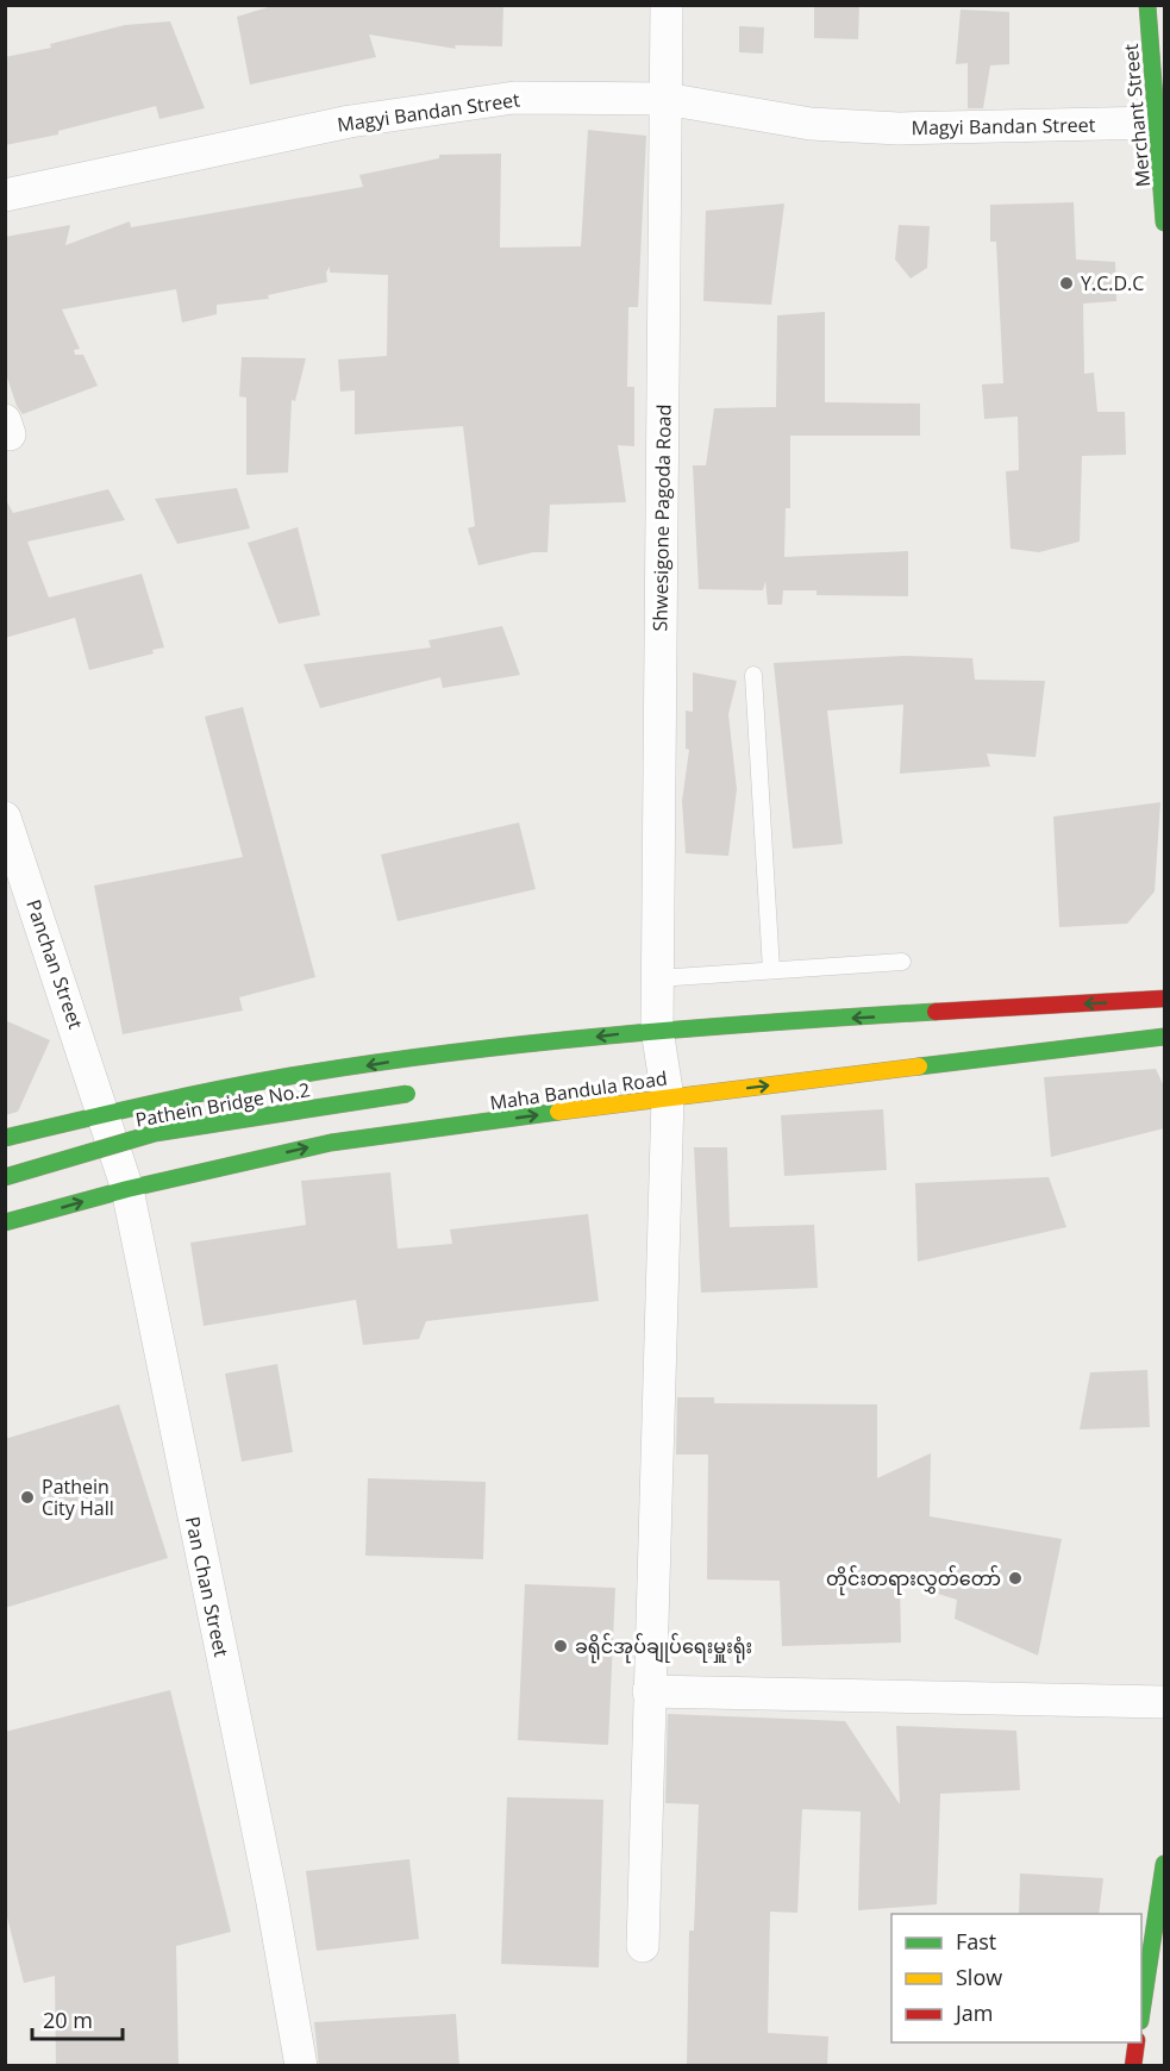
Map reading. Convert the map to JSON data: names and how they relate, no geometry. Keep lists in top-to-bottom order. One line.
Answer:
{"streets":{"main road":["Merchant Street","Maha Bandula Road","Pathein Bridge No.2"],"street":["Magyi Bandan Street","Shwesigone Pagoda Road","Panchan Street","Pan Chan Street"]},"crossings":[["Magyi Bandan Street","Merchant Street"],["Magyi Bandan Street","Shwesigone Pagoda Road"],["Shwesigone Pagoda Road","Maha Bandula Road"],["Panchan Street","Pan Chan Street"],["Maha Bandula Road","Pan Chan Street"]],"places":["Y.C.D.C","Pathein City Hall","တိုင်းတရားလွှတ်တော်","ခရိုင်အုပ်ချုပ်ရေးမှူးရုံး"],"legend":["Fast","Slow","Jam"],"scale_bar":"20 m"}
